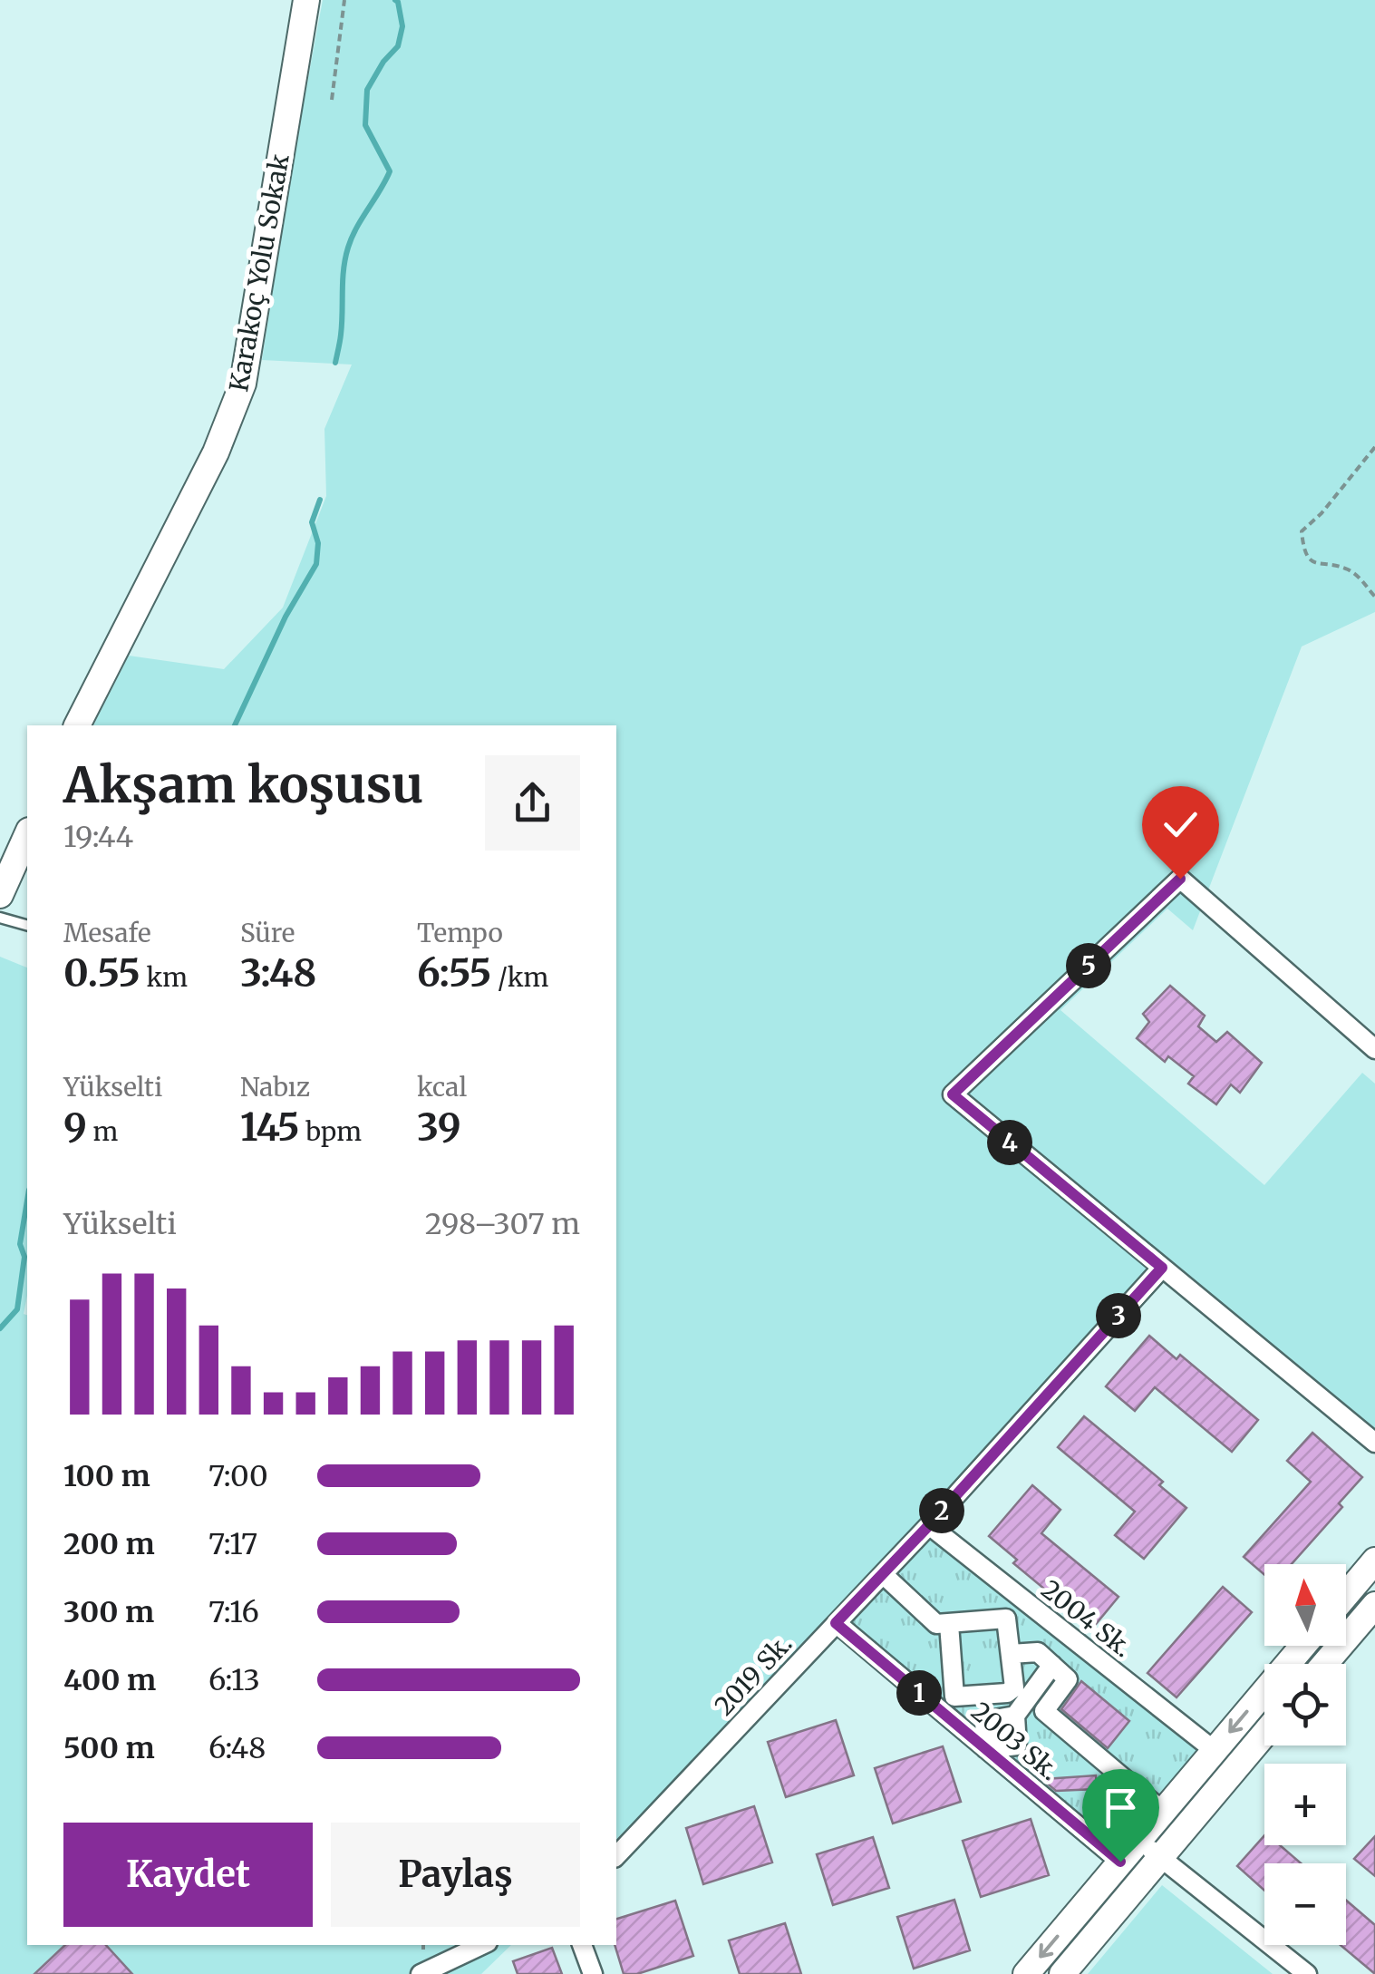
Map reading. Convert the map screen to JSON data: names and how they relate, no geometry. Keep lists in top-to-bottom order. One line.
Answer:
{"streets":{"street":["Karakoç Yolu Sokak","2004 Sk.","2019 Sk.","2003 Sk."]},"crossings":[["2004 Sk.","2019 Sk."],["2019 Sk.","2003 Sk."]],"north":"top","page":{"heading":["Akşam koşusu","19:44"],"stats":[["Mesafe","0.55 km"],["Süre","3:48"],["Tempo","6:55 /km"],["Yükselti","9 m"],["Nabız","145 bpm"],["kcal","39"]],"pins":["5","4","3","2","1"],"chart":["Yükselti","298–307 m"],"list":[{"name":"100 m","note":"7:00"},{"name":"200 m","note":"7:17"},{"name":"300 m","note":"7:16"},{"name":"400 m","note":"6:13"},{"name":"500 m","note":"6:48"}],"map_buttons":["+","−"],"buttons":["Kaydet","Paylaş"]}}
